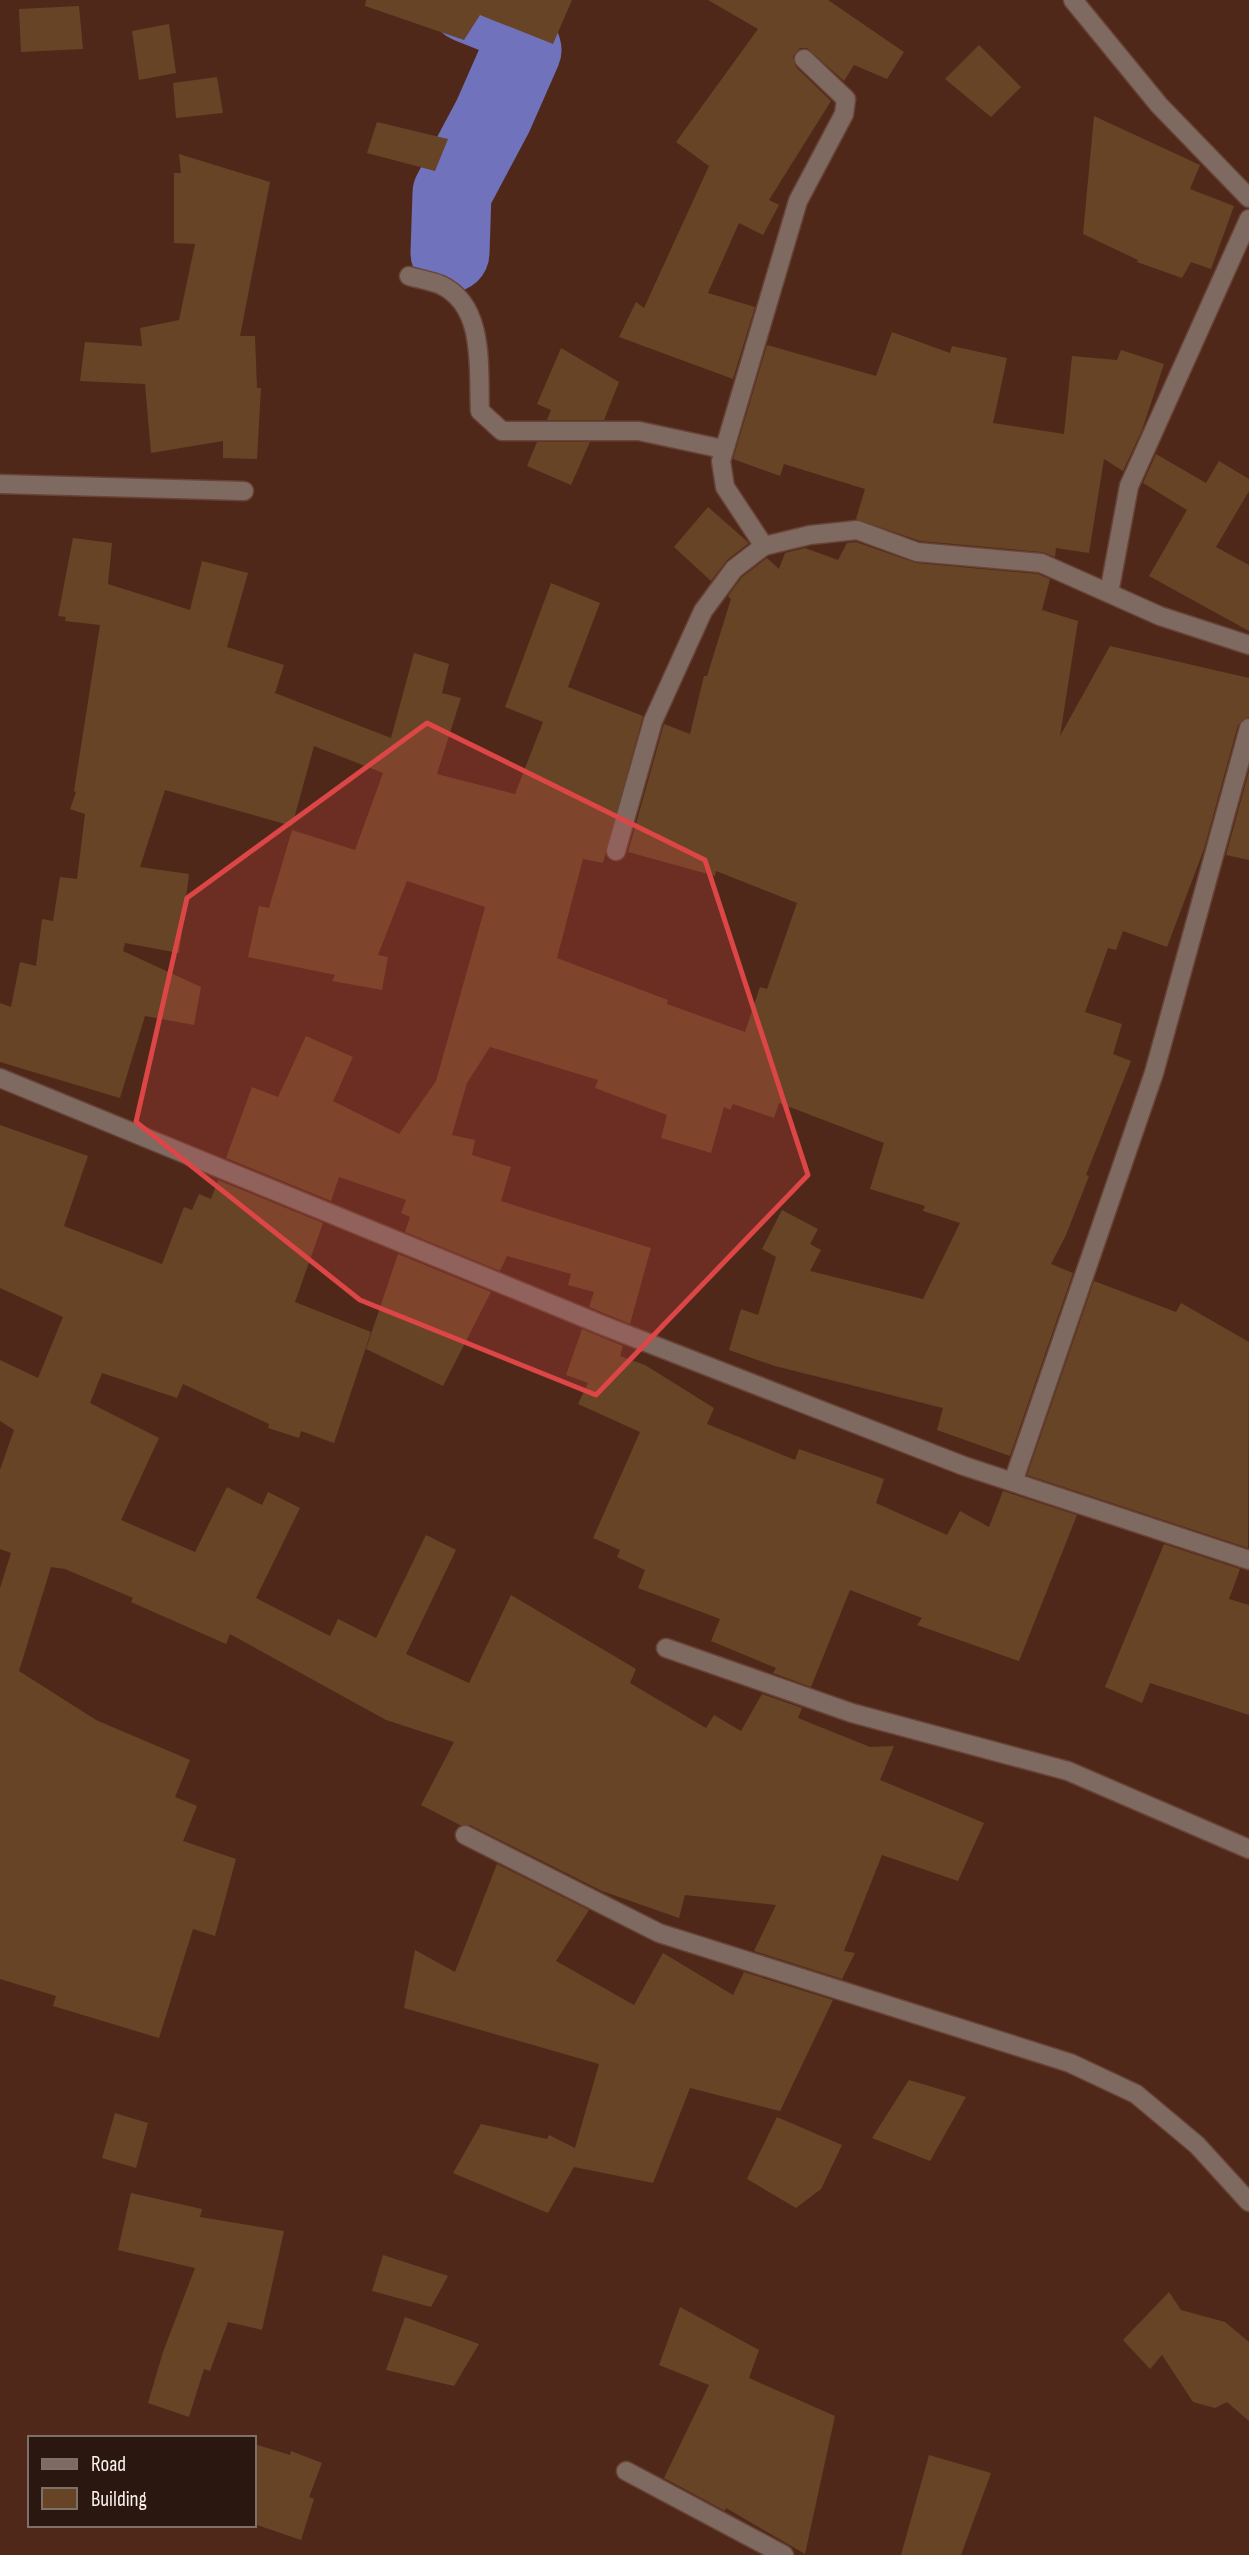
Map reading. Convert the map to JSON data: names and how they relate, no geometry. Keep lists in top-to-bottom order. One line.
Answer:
{"legend":["Road","Building"]}
